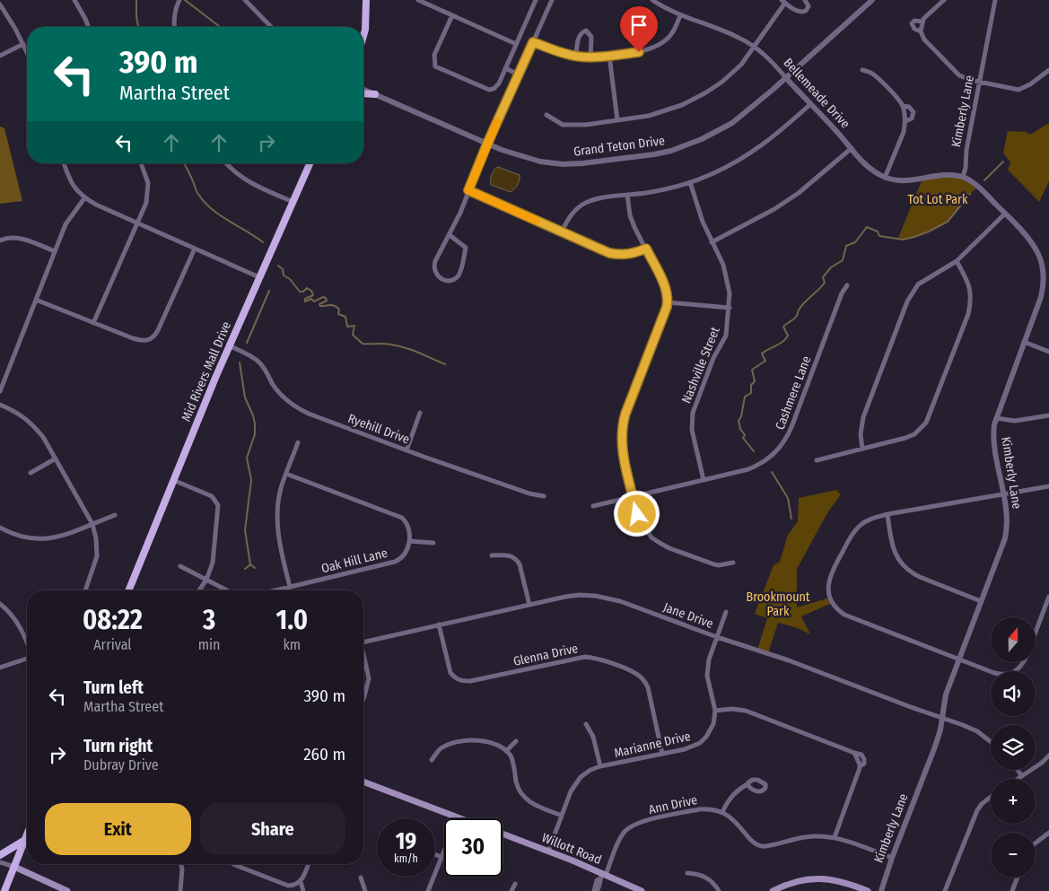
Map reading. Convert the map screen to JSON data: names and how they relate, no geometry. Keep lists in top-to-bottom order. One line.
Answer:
{"streets":{"main road":["Mid Rivers Mall Drive","Willott Road"],"street":["Bellemeade Drive","Kimberly Lane","Grand Teton Drive","Nashville Street","Cashmere Lane","Ryehill Drive","Oak Hill Lane","Jane Drive","Glenna Drive","Marianne Drive","Ann Drive"]},"crossings":[["Bellemeade Drive","Kimberly Lane"],["Bellemeade Drive","Grand Teton Drive"],["Kimberly Lane","Jane Drive"],["Nashville Street","Cashmere Lane"],["Mid Rivers Mall Drive","Ryehill Drive"],["Jane Drive","Glenna Drive"],["Jane Drive","Marianne Drive"],["Glenna Drive","Marianne Drive"],["Marianne Drive","Willott Road"],["Ann Drive","Willott Road"]],"parks":["Tot Lot Park","Brookmount Park"],"north":"top","page":{"turn":["390 m","Martha Street"],"eta":["08:22","Arrival","3","min","1.0","km"],"map_buttons":["+","−"],"list":[{"name":"Turn left","note":"Martha Street","value":"390 m"},{"name":"Turn right","note":"Dubray Drive","value":"260 m"}],"buttons":["Exit","Share"],"speed":"19 km/h","limit":"30"}}
